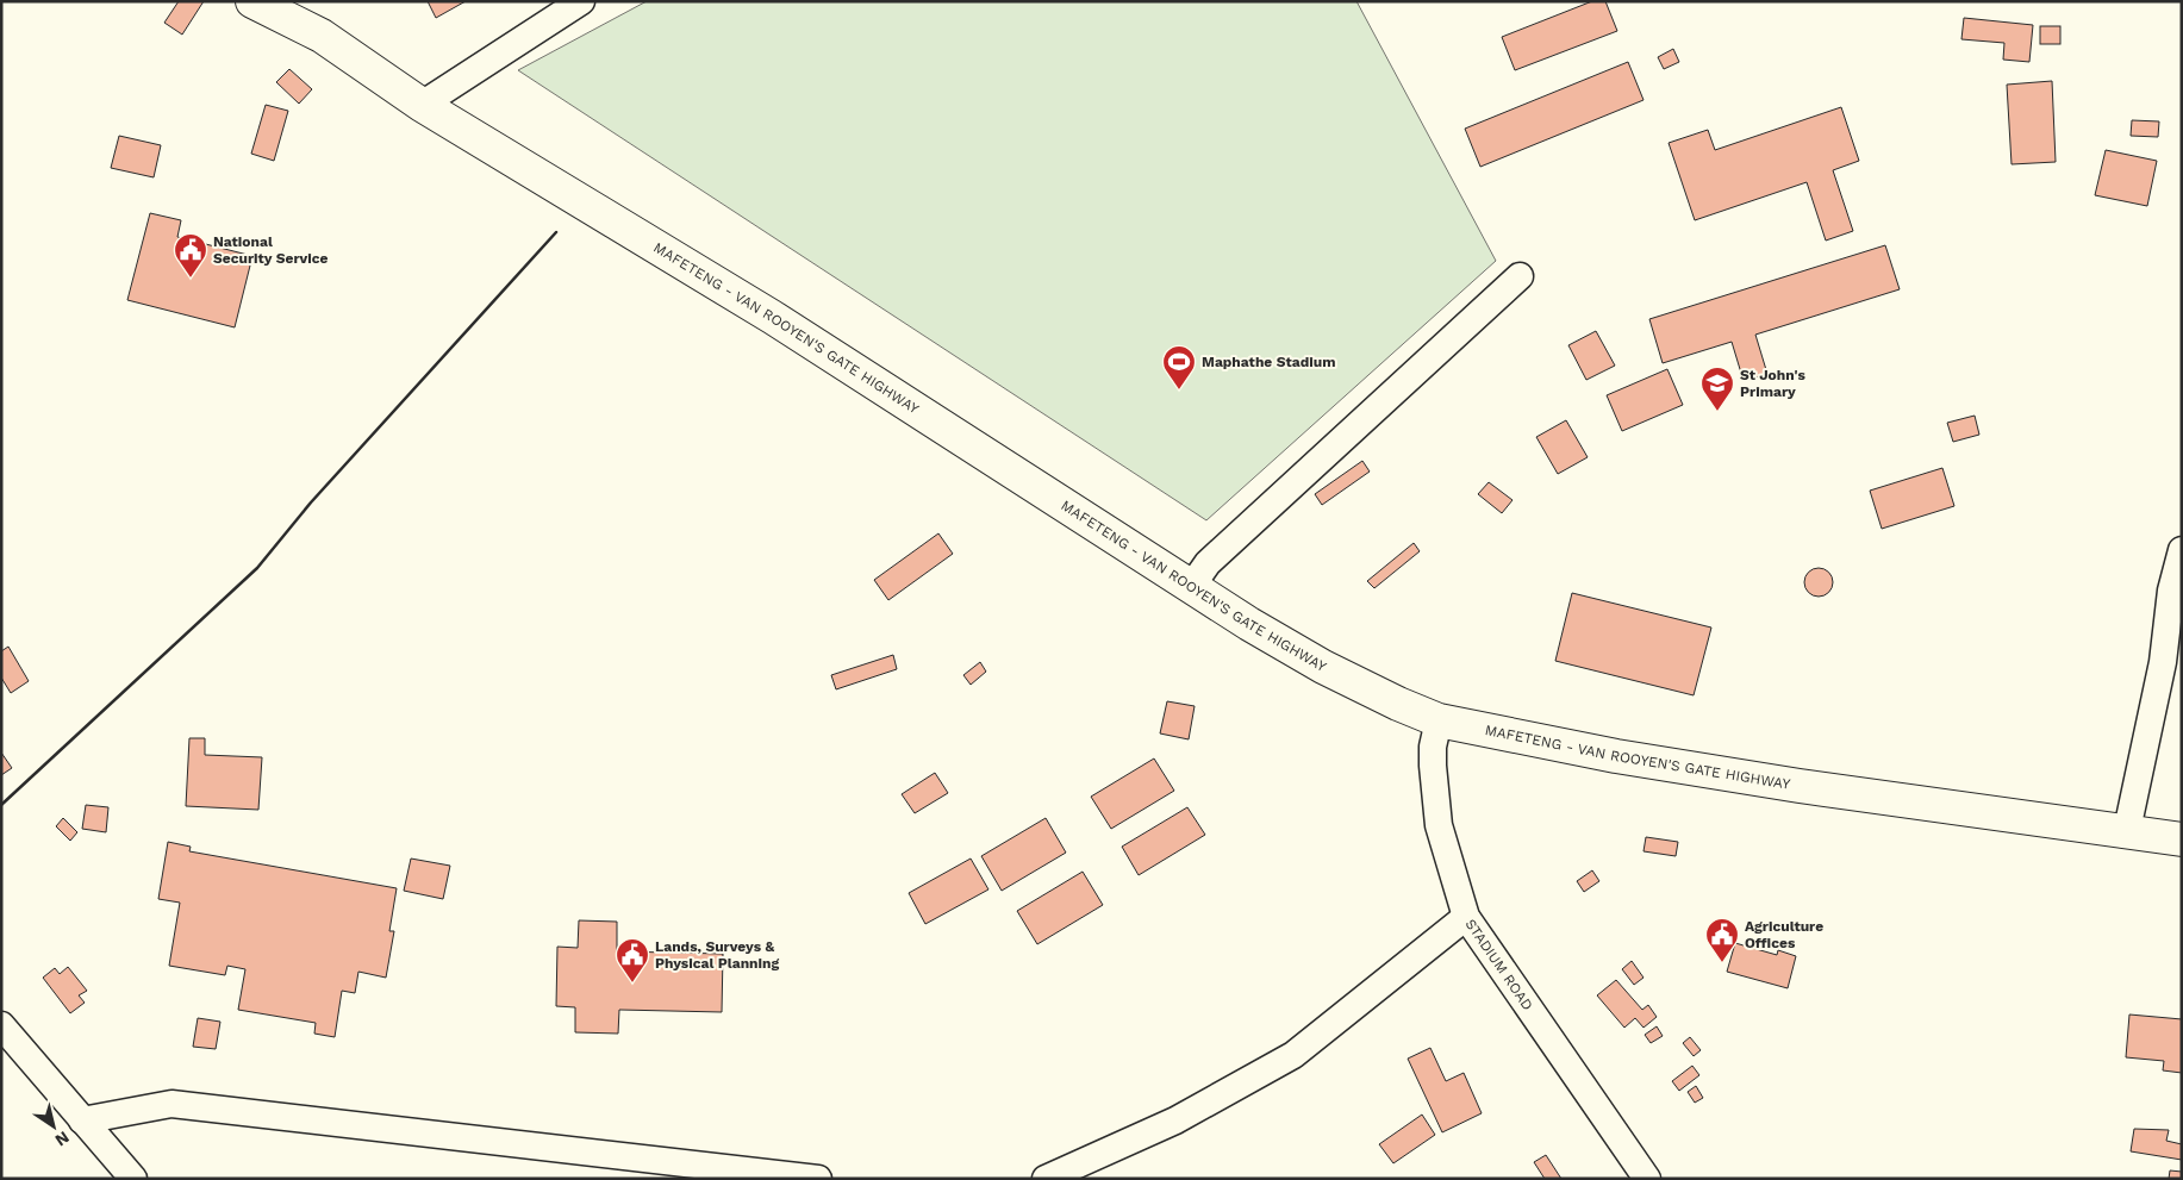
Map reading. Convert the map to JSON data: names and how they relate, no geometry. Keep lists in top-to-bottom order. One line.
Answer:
{"streets":{"main road":["MAFETENG - VAN ROOYEN'S GATE HIGHWAY"],"street":["STADIUM ROAD"]},"crossings":[["MAFETENG - VAN ROOYEN'S GATE HIGHWAY","STADIUM ROAD"]],"places":{"public building":["National Security Service","Agriculture Offices","Lands, Surveys & Physical Planning"],"sports":["Maphathe Stadium"],"school or university":["St John's Primary"]},"north":"bottom right"}
